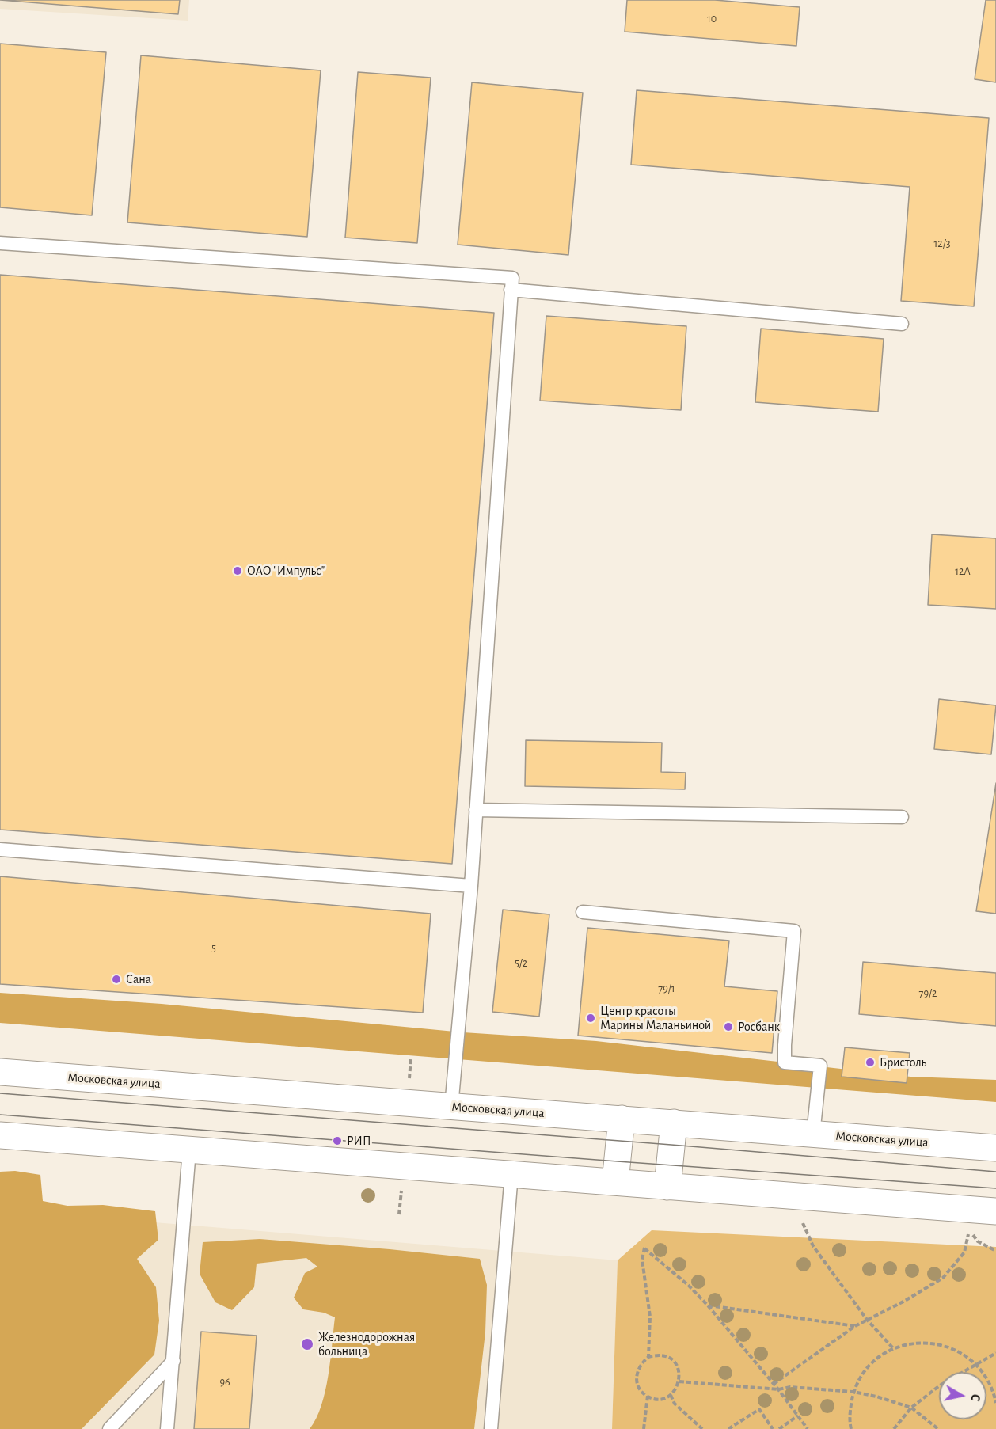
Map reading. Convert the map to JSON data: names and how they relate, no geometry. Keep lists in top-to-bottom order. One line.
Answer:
{"streets":{"street":["Московская улица"]},"places":["ОАО \"Импульс\"","Сана","Центр красоты Марины Маланьиной","Росбанк","Бристоль","РИП","Железнодорожная больница"],"house_numbers":["10","12/3","12А","5","5/2","79/1","79/2","96"],"north":"right"}
